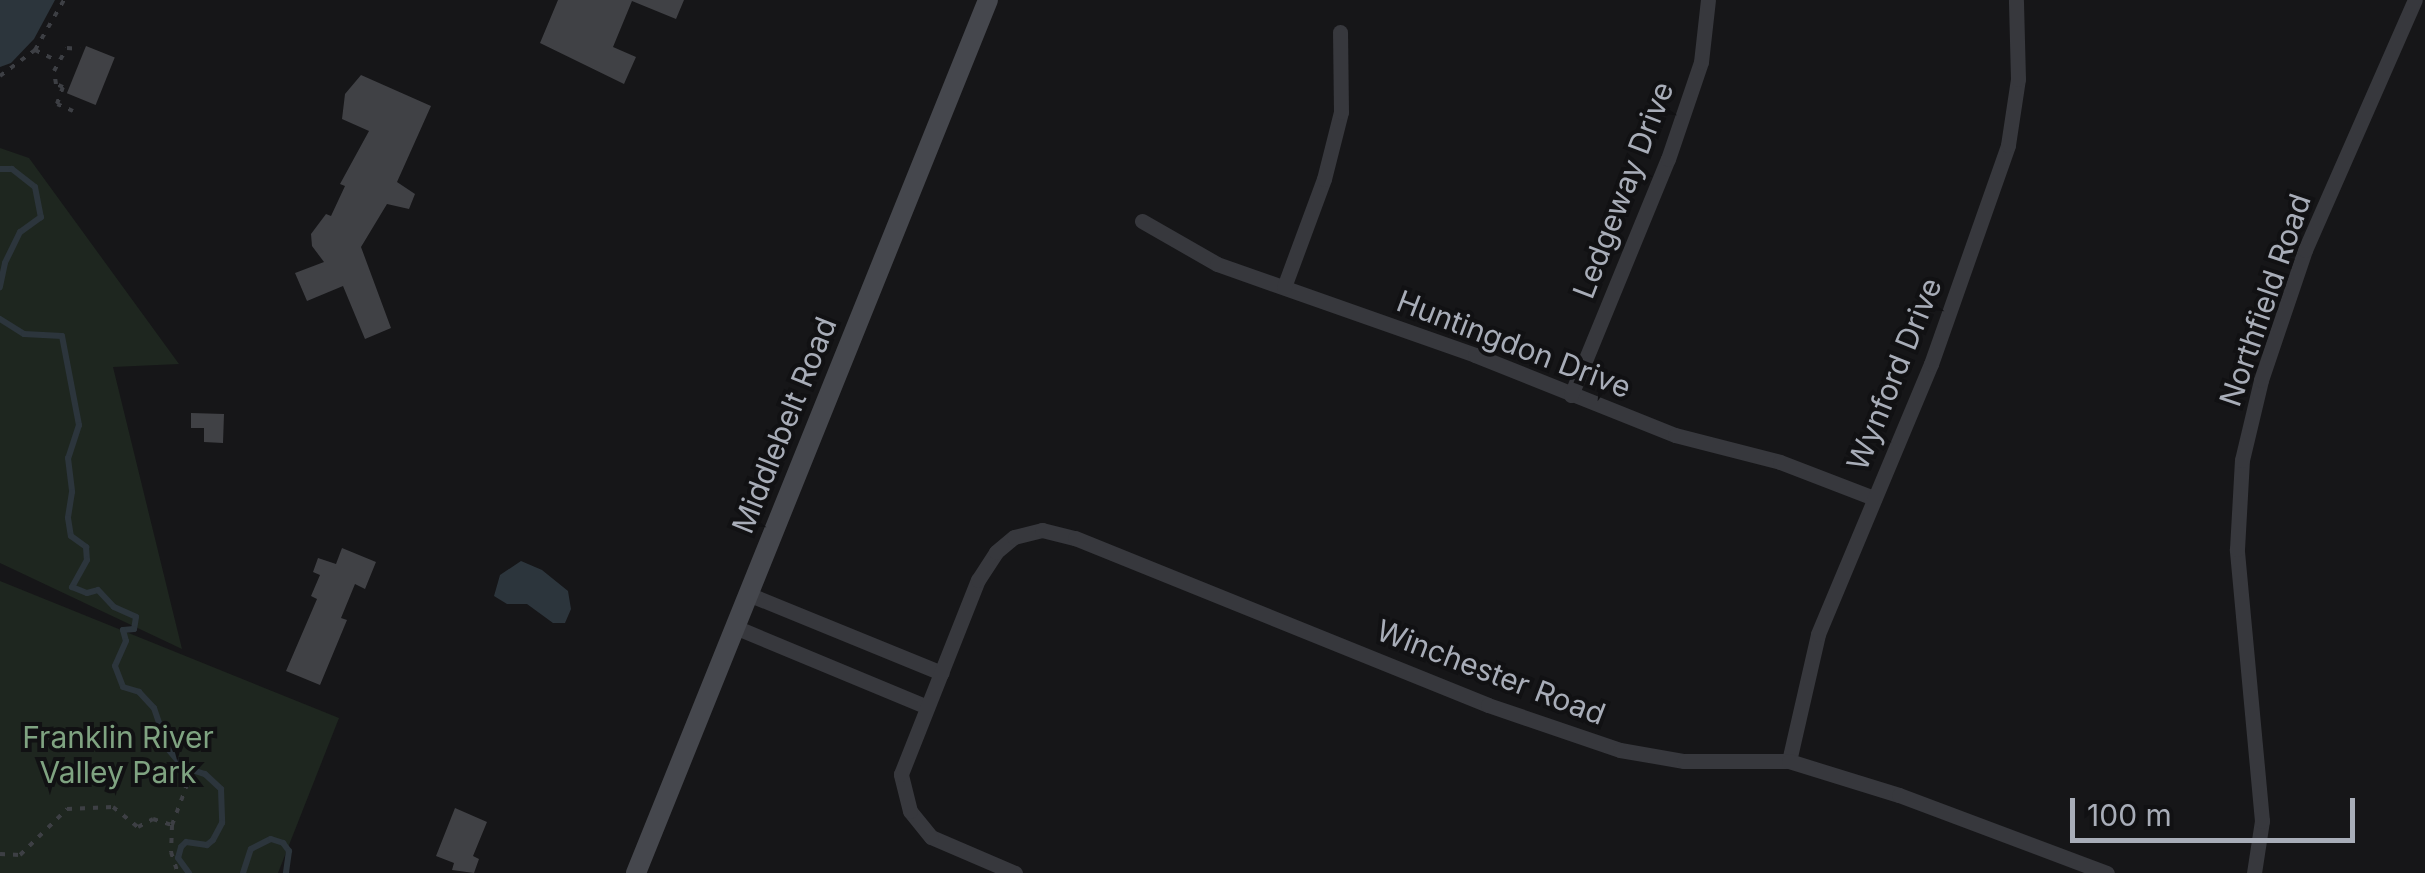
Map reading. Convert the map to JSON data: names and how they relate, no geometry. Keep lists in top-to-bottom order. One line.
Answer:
{"streets":{"street":["Ledgeway Drive","Northfield Road","Huntingdon Drive","Wynford Drive","Middlebelt Road","Winchester Road"]},"crossings":[["Ledgeway Drive","Huntingdon Drive"],["Huntingdon Drive","Wynford Drive"],["Wynford Drive","Winchester Road"]],"parks":["Franklin River Valley Park"],"scale_bar":"100 m"}
